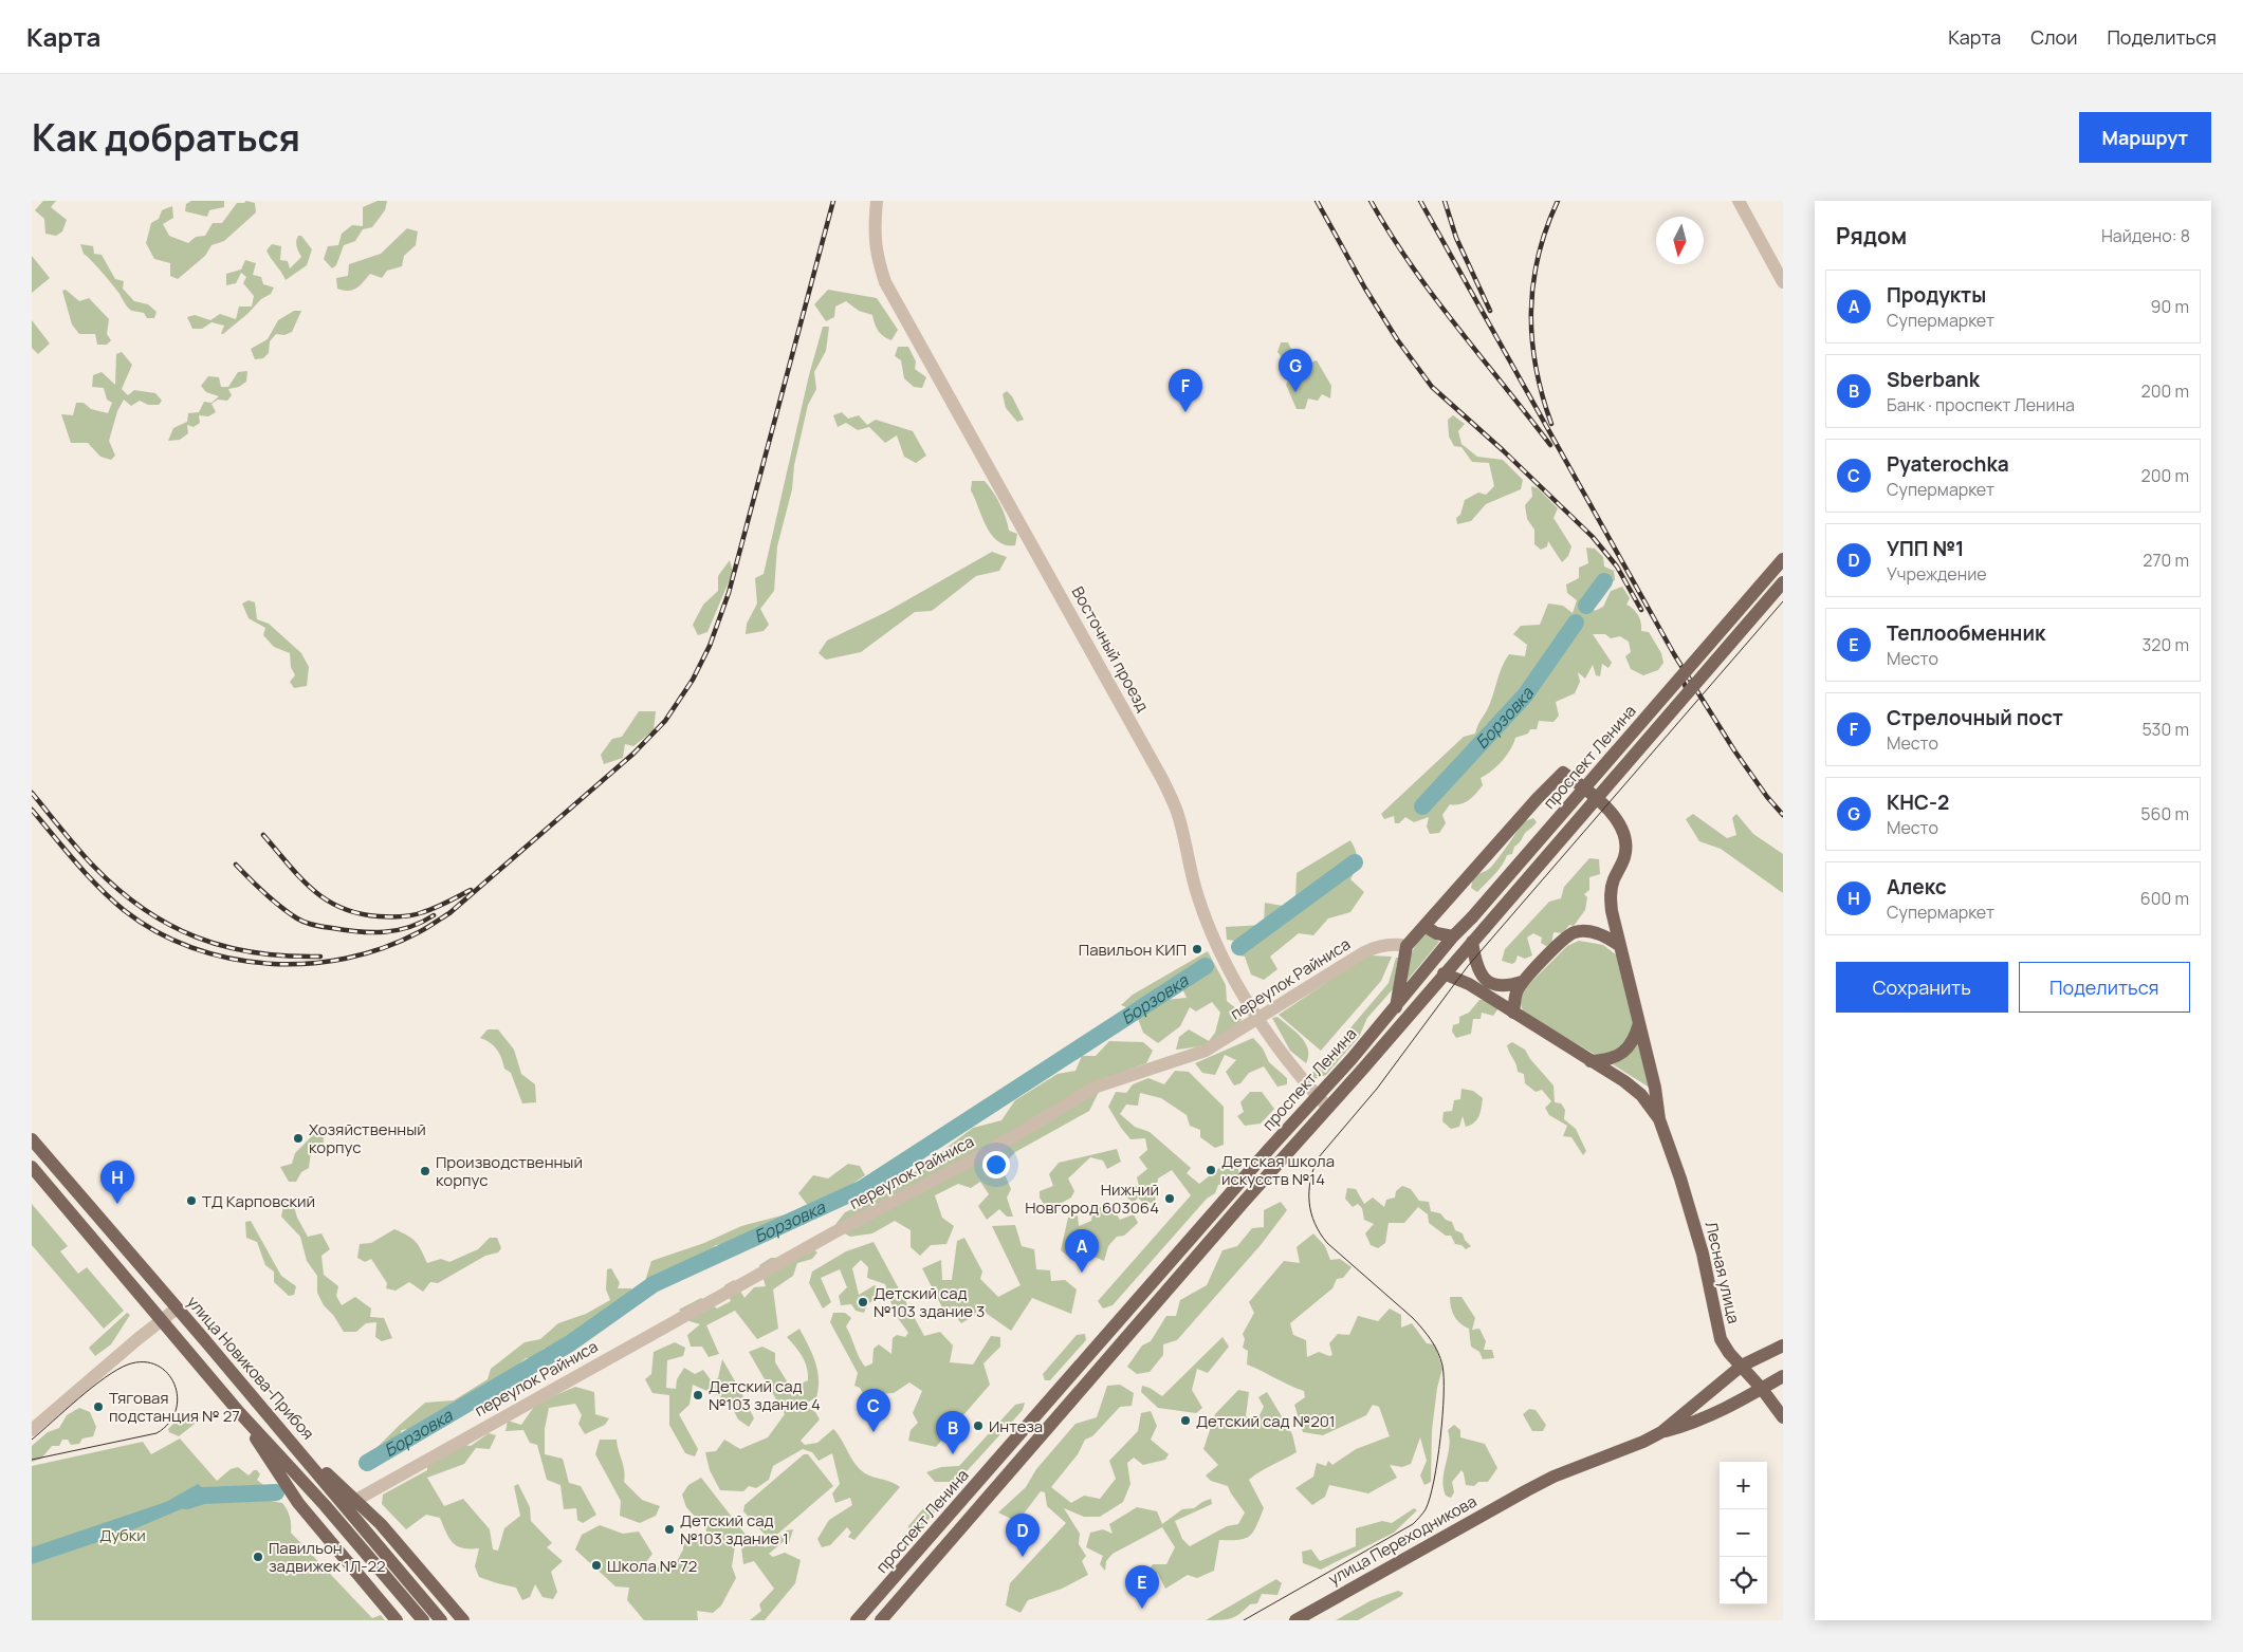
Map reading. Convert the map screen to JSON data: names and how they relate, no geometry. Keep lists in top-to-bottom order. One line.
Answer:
{"streets":{"main road":["проспект Ленина","Лесная улица","улица Новикова-Прибоя","улица Переходникова"],"street":["Восточный проезд","переулок Райниса"]},"crossings":[["Восточный проезд","проспект Ленина"],["Восточный проезд","переулок Райниса"]],"water":["Борзовка"],"parks":["Дубки"],"places":["Павильон КИП","Хозяйственный корпус","Детская школа искусств №14","Производственный корпус","Нижний Новгород 603064","ТД Карповский","Детский сад №103 здание 3","Детский сад №103 здание 4","Тяговая подстанция № 27","Детский сад №201","Интеза","Детский сад №103 здание 1","Павильон задвижек 1Л-22","Школа № 72"],"north":"bottom","page":{"header":"Карта","nav":["Карта","Слои","Поделиться"],"title":"Как добраться","buttons":["Маршрут",["Сохранить","Поделиться"]],"heading":["Рядом","Найдено: 8"],"list":[{"mark":"A","name":"Продукты","note":"Супермаркет","value":"90 m"},{"mark":"B","name":"Sberbank","note":"Банк · проспект Ленина","value":"200 m"},{"mark":"C","name":"Pyaterochka","note":"Супермаркет","value":"200 m"},{"mark":"D","name":"УПП №1","note":"Учреждение","value":"270 m"},{"mark":"E","name":"Теплообменник","note":"Место","value":"320 m"},{"mark":"F","name":"Стрелочный пост","note":"Место","value":"530 m"},{"mark":"G","name":"КНС-2","note":"Место","value":"560 m"},{"mark":"H","name":"Алекс","note":"Супермаркет","value":"600 m"}],"pins":["G","F","H","A","C","B","D","E"],"map_buttons":["+","−"]}}
